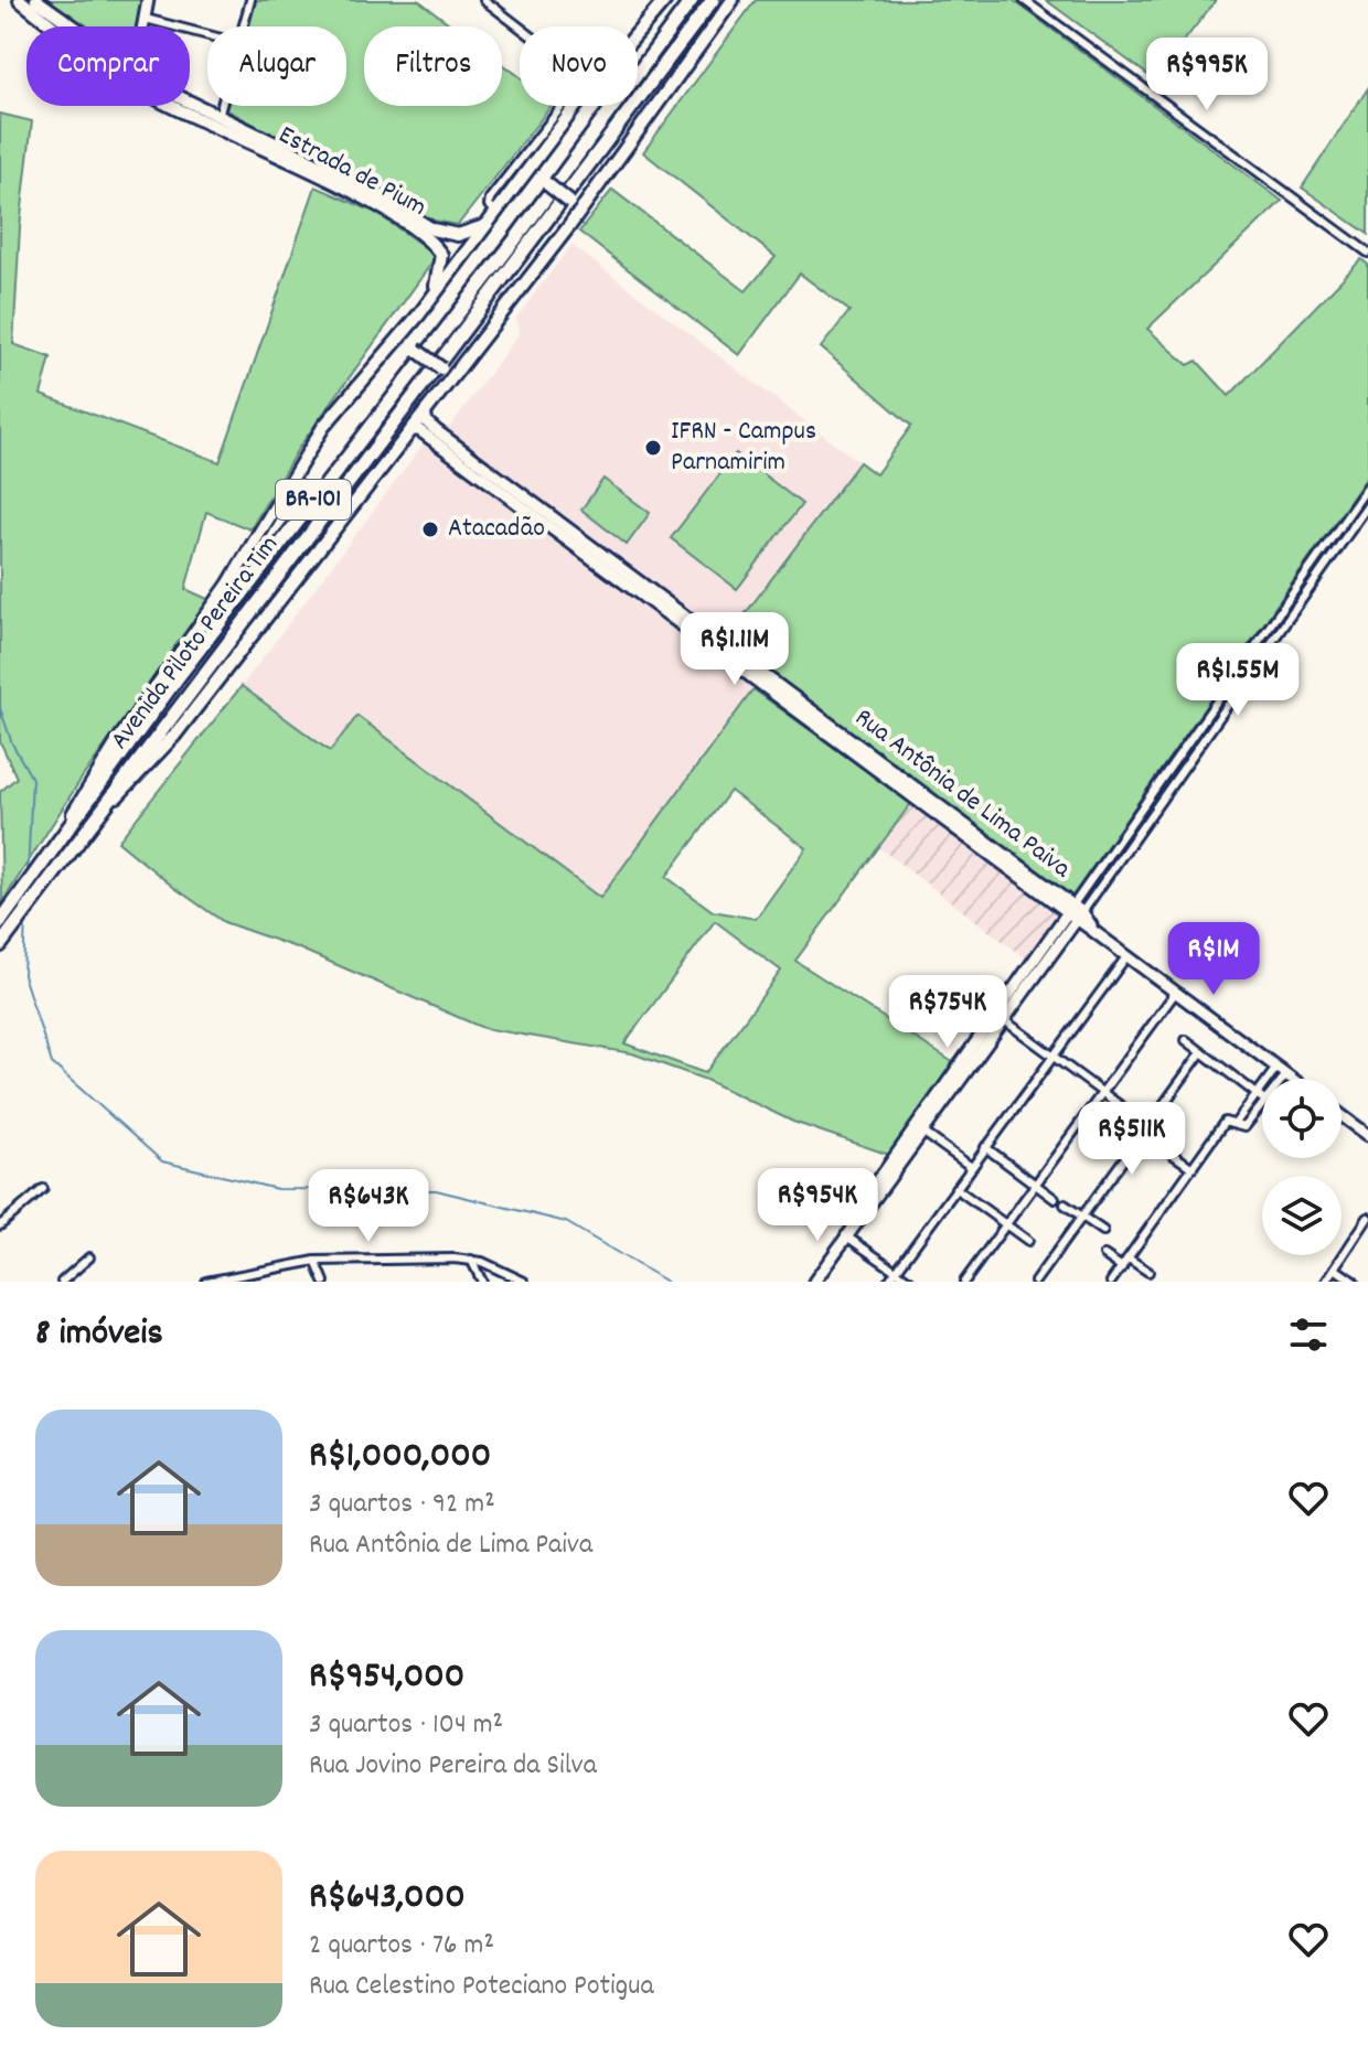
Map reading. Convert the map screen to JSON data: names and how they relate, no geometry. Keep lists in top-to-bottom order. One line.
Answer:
{"streets":{"highway":["BR-101","Avenida Piloto Pereira Tim"],"main road":["Estrada de Pium"],"street":["Rua Antônia de Lima Paiva"]},"crossings":[["BR-101","Avenida Piloto Pereira Tim"]],"places":["IFRN - Campus Parnamirim","Atacadão"],"page":{"chip":["Comprar","Alugar","Filtros","Novo"],"price":["R$995K","R$1.11M","R$1.55M","R$1M","R$754K","R$511K","R$954K","R$643K"],"heading":"8 imóveis","list":[{"name":"R$1,000,000","note":"3 quartos · 92 m² · Rua Antônia de Lima Paiva"},{"name":"R$954,000","note":"3 quartos · 104 m² · Rua Jovino Pereira da Silva"},{"name":"R$643,000","note":"2 quartos · 76 m² · Rua Celestino Poteciano Potigua"}]}}
